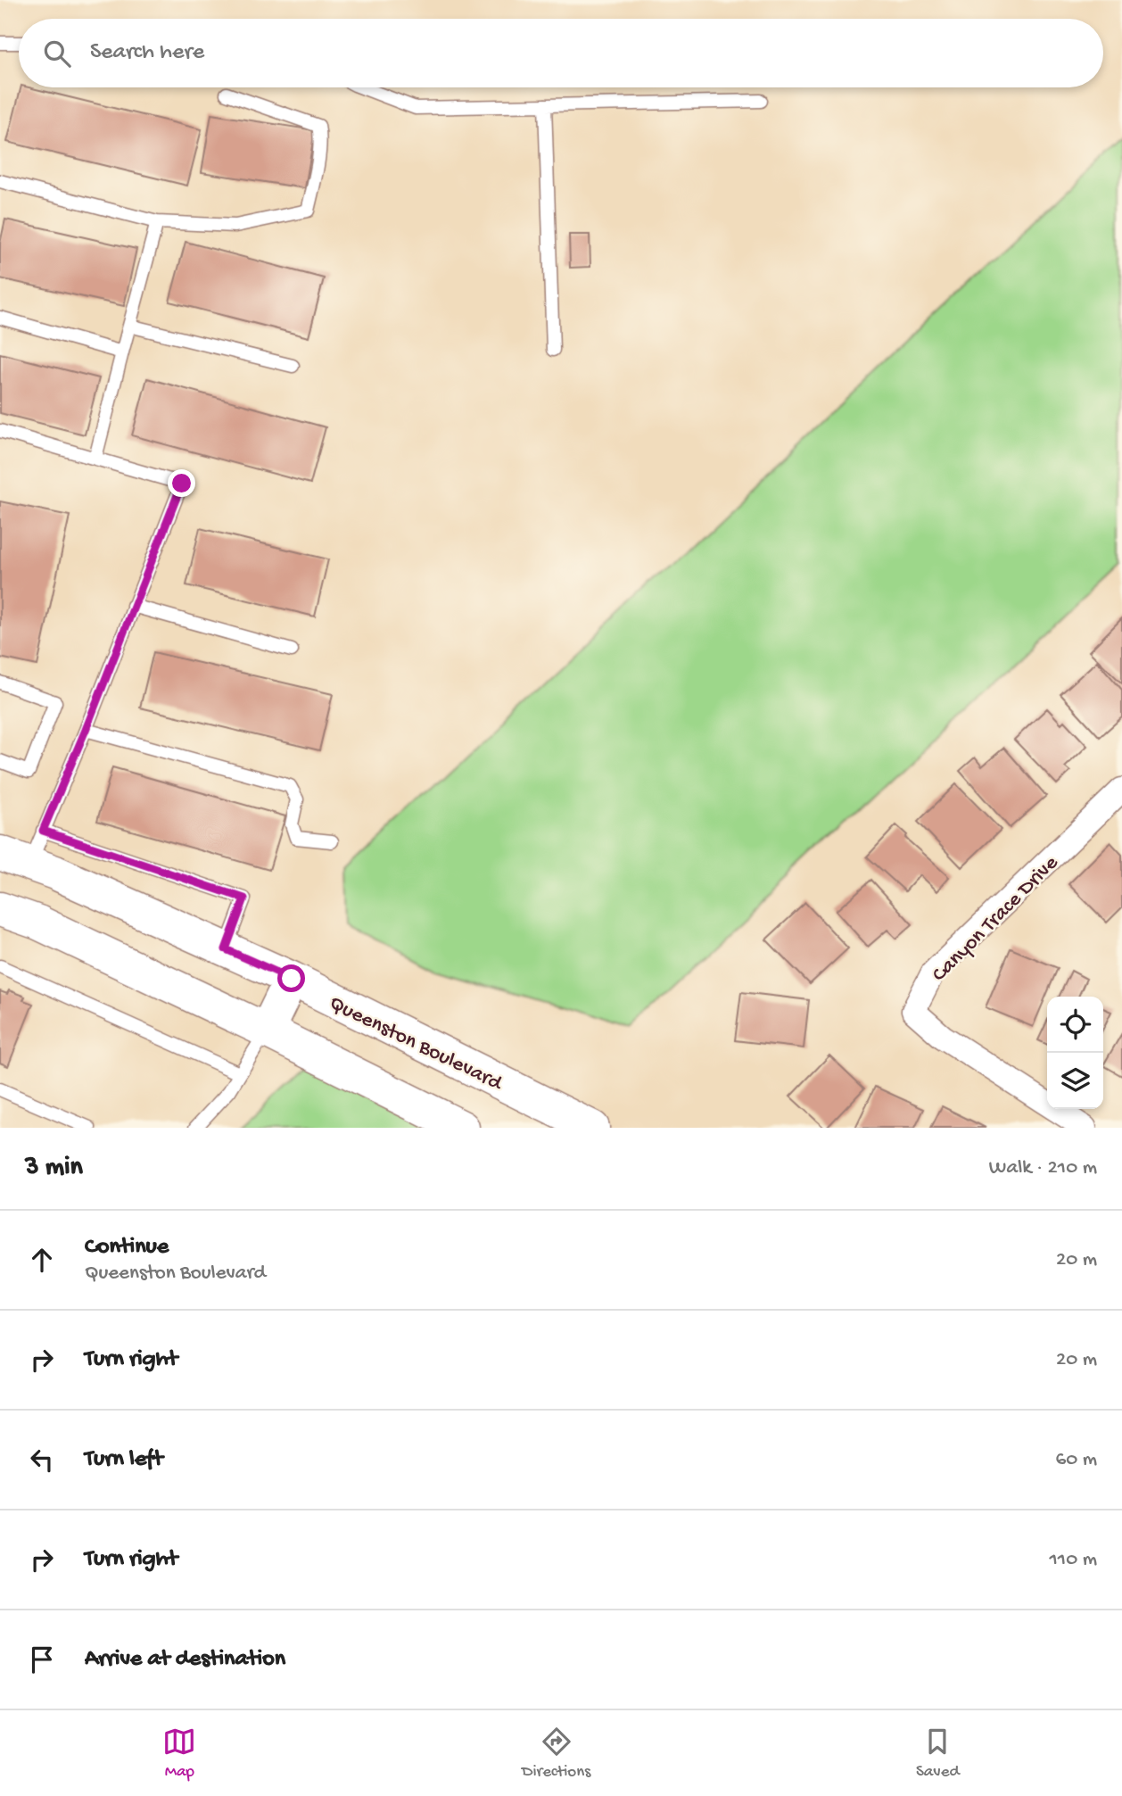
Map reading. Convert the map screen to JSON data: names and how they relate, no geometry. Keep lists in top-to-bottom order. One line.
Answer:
{"streets":{"main road":["Queenston Boulevard"],"street":["Canyon Trace Drive"]},"page":{"search":"Search here","heading":["3 min","Walk · 210 m"],"list":[["Continue","Queenston Boulevard","20 m"],["Turn right","20 m"],["Turn left","60 m"],["Turn right","110 m"],"Arrive at destination"],"nav":["Map","Directions","Saved"]}}
